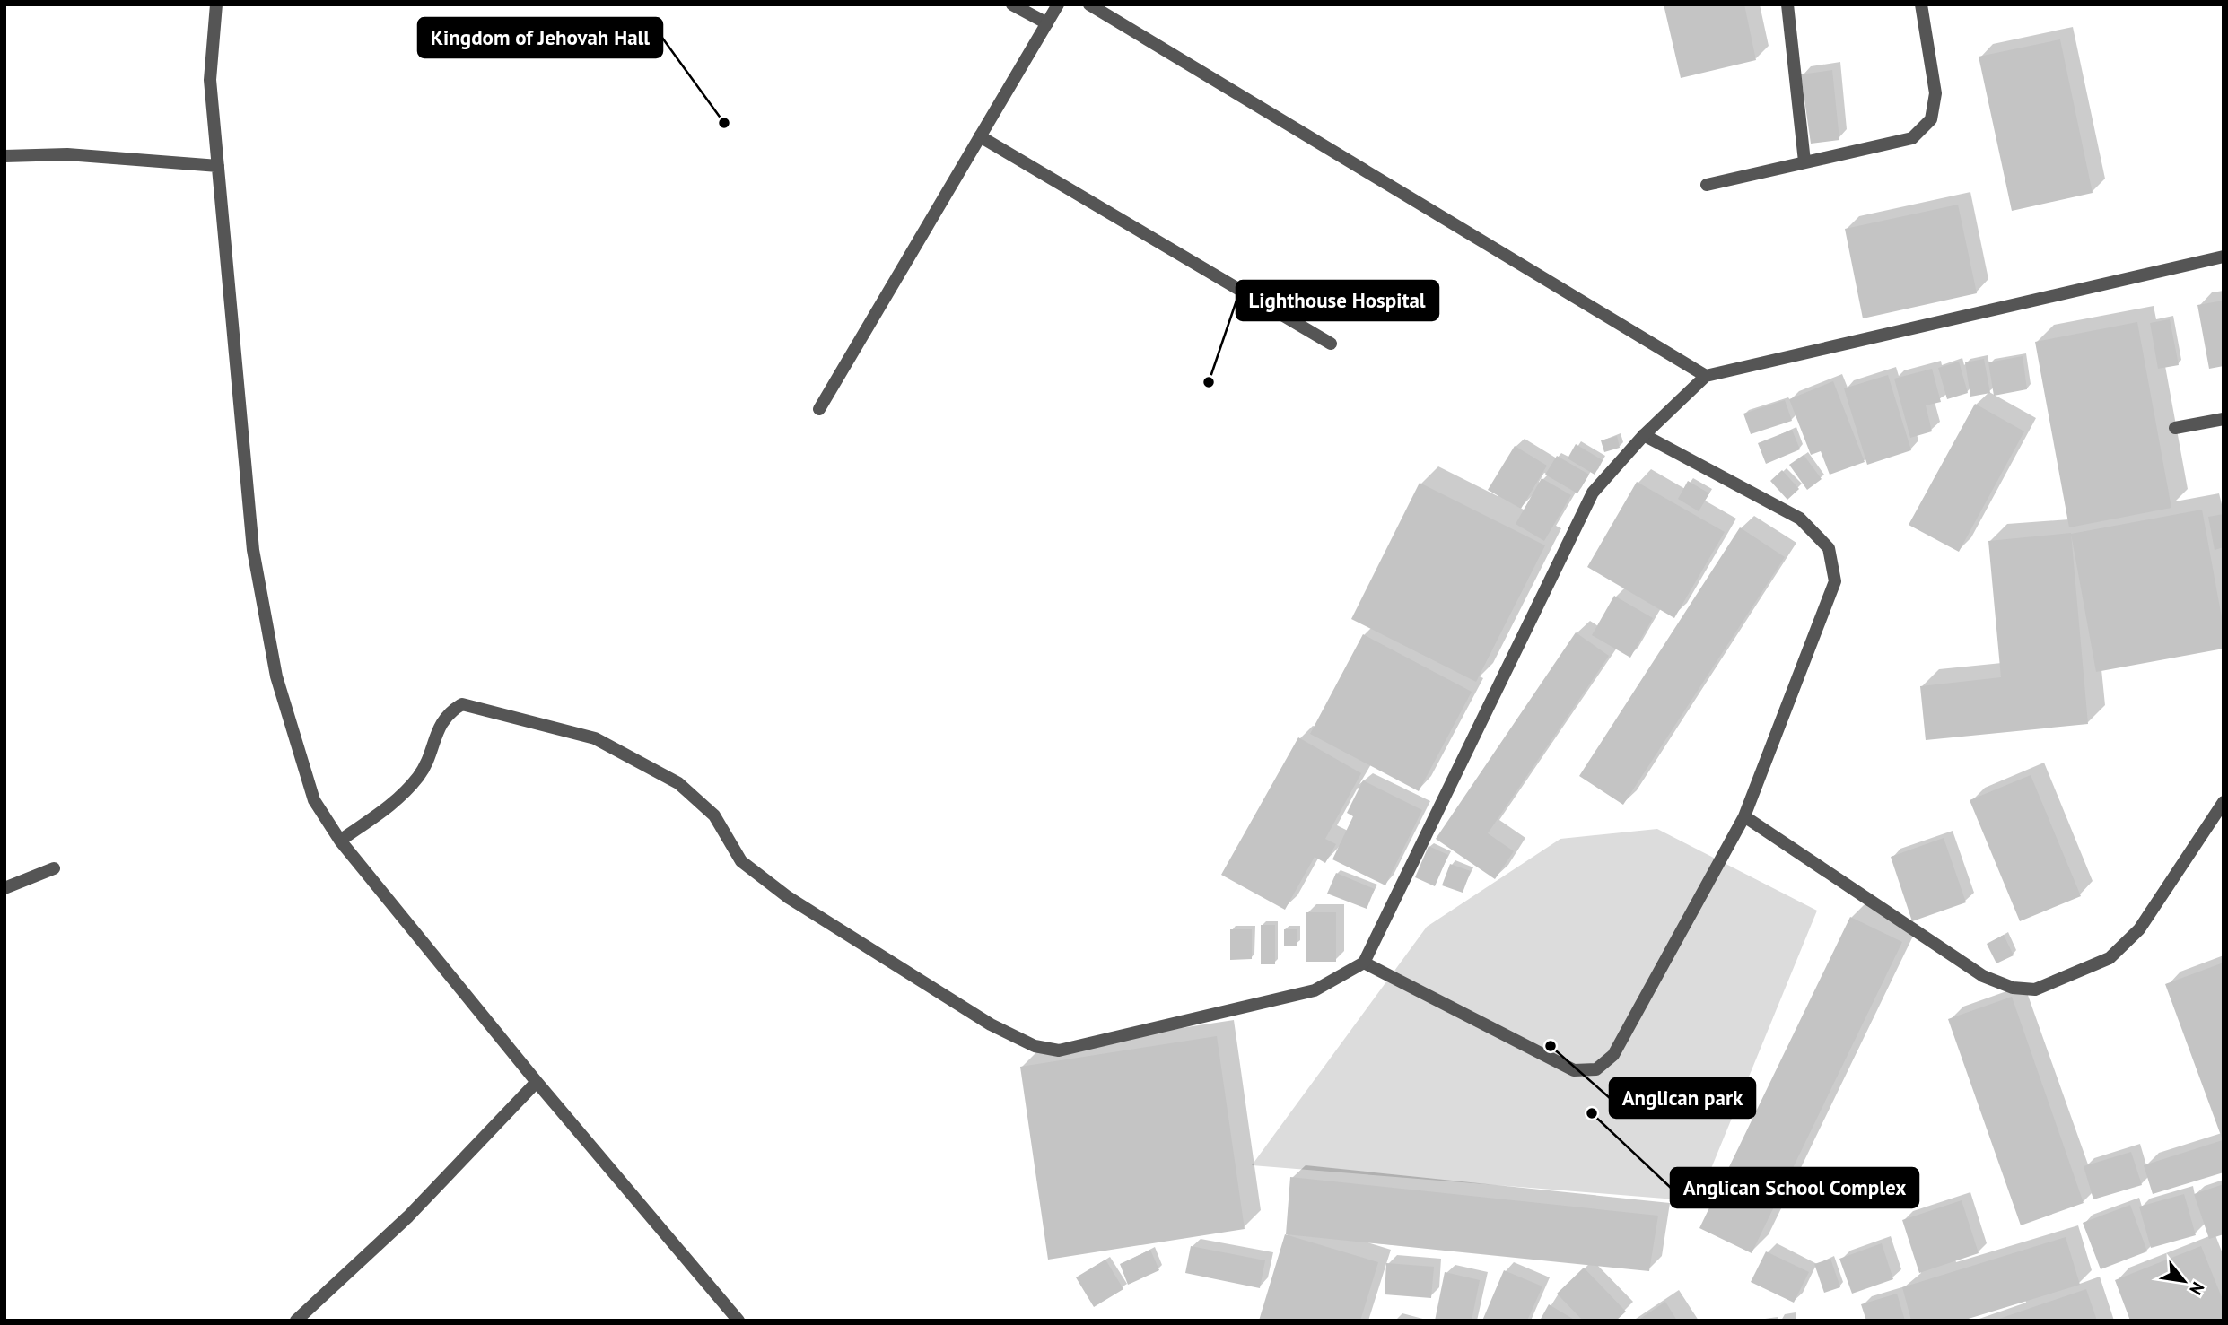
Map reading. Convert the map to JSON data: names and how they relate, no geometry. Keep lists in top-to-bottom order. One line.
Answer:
{"places":["Kingdom of Jehovah Hall","Lighthouse Hospital","Anglican park","Anglican School Complex"],"north":"bottom right"}
